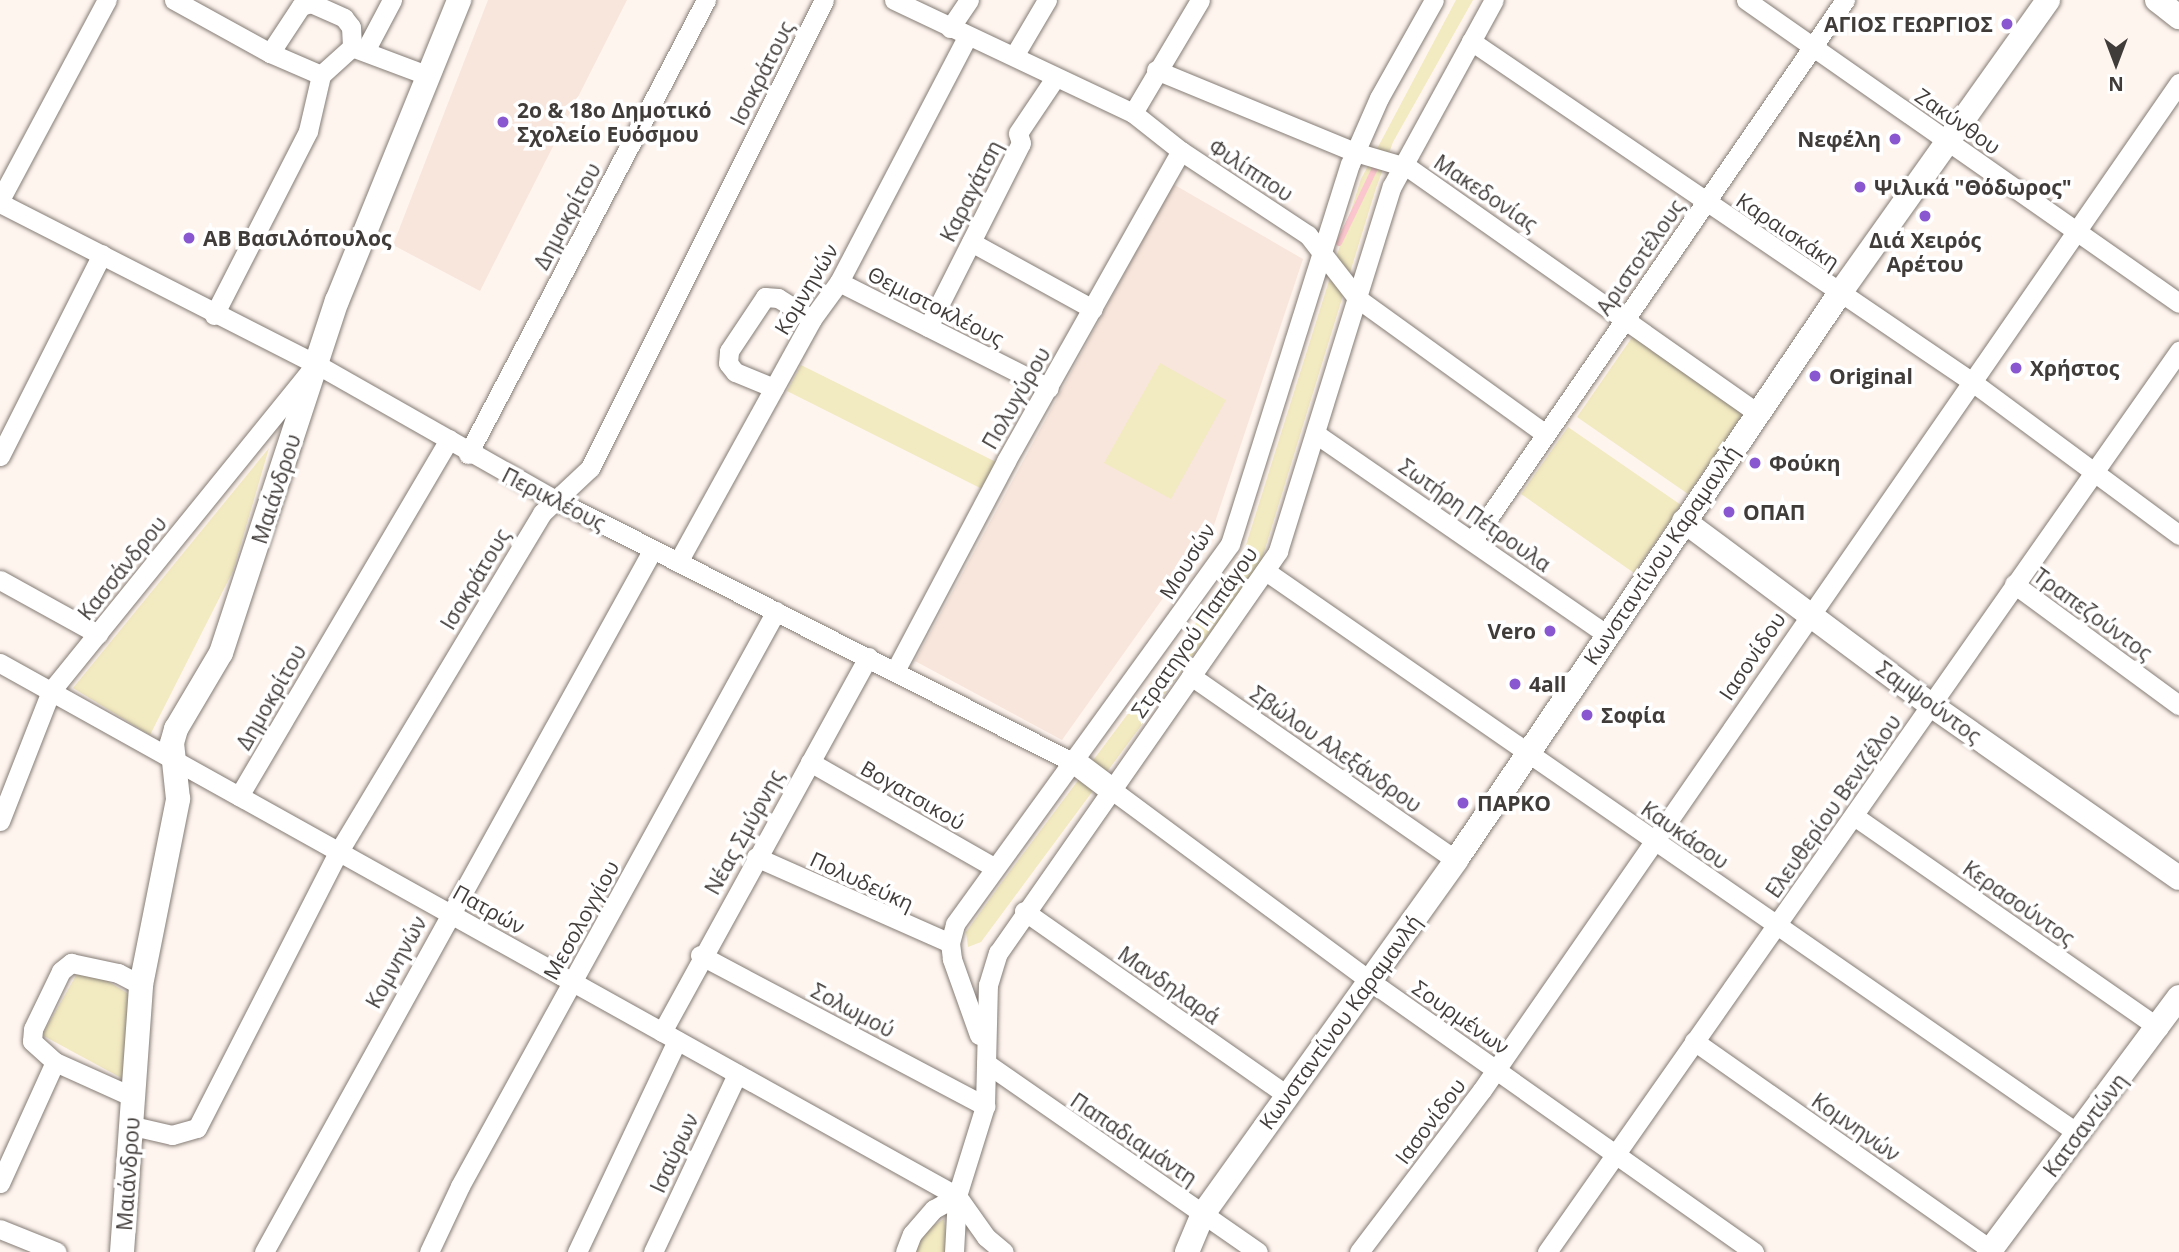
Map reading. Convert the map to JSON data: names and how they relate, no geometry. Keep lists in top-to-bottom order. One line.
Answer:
{"streets":{"street":["Ισοκράτους","Ζακύνθου","Φιλίππου","Καραγάτση","Μακεδονίας","Δημοκρίτου","Καραισκάκη","Αριστοτέλους","Κομνηνών","Θεμιστοκλέους","Πολυγύρου","Μαιάνδρου","Περικλέους","Σωτήρη Πέτρουλα","Κωνσταντίνου Καραμανλή","Μουσών","Κασσάνδρου","Τραπεζούντος","Στρατηγού Παπάγου","Ιασoνίδου","Σαμψούντος","Σβώλου Αλεξάνδρου","Βογατσικού","Ελευθερίου Βενιζέλου","Νέας Σμύρνης","Καυκάσου","Πολυδεύκη","Κερασούντος","Πατρών","Μεσολογγίου","Μανδηλαρά","Σολωμού","Σουρμένων","Κατσαντώνη","Παπαδιαμάντη","Ισαύρων"]},"crossings":[["Ισοκράτους","Μαιάνδρου"],["Ισοκράτους","Περικλέους"],["Ισοκράτους","Πατρών"],["Ζακύνθου","Αριστοτέλους"],["Ζακύνθου","Κωνσταντίνου Καραμανλή"],["Ζακύνθου","Ιασoνίδου"],["Φιλίππου","Καραγάτση"],["Φιλίππου","Αριστοτέλους"],["Φιλίππου","Κομνηνών"],["Φιλίππου","Πολυγύρου"],["Φιλίππου","Μουσών"],["Φιλίππου","Στρατηγού Παπάγου"],["Καραγάτση","Θεμιστοκλέους"],["Μακεδονίας","Αριστοτέλους"],["Μακεδονίας","Κωνσταντίνου Καραμανλή"],["Μακεδονίας","Μουσών"],["Μακεδονίας","Στρατηγού Παπάγου"],["Δημοκρίτου","Περικλέους"],["Δημοκρίτου","Πατρών"],["Καραισκάκη","Αριστοτέλους"],["Καραισκάκη","Κωνσταντίνου Καραμανλή"],["Καραισκάκη","Στρατηγού Παπάγου"],["Καραισκάκη","Ιασoνίδου"],["Καραισκάκη","Ελευθερίου Βενιζέλου"],["Αριστοτέλους","Σωτήρη Πέτρουλα"],["Κομνηνών","Θεμιστοκλέους"],["Κομνηνών","Περικλέους"],["Κομνηνών","Ελευθερίου Βενιζέλου"],["Κομνηνών","Πατρών"],["Κομνηνών","Κατσαντώνη"],["Θεμιστοκλέους","Πολυγύρου"],["Πολυγύρου","Περικλέους"],["Μαιάνδρου","Περικλέους"],["Μαιάνδρου","Κασσάνδρου"],["Μαιάνδρου","Πατρών"],["Περικλέους","Μουσών"],["Περικλέους","Κασσάνδρου"],["Περικλέους","Στρατηγού Παπάγου"],["Περικλέους","Νέας Σμύρνης"],["Περικλέους","Μεσολογγίου"],["Περικλέους","Σουρμένων"],["Σωτήρη Πέτρουλα","Κωνσταντίνου Καραμανλή"],["Σωτήρη Πέτρουλα","Στρατηγού Παπάγου"],["Κωνσταντίνου Καραμανλή","Σαμψούντος"],["Κωνσταντίνου Καραμανλή","Σβώλου Αλεξάνδρου"],["Κωνσταντίνου Καραμανλή","Καυκάσου"],["Κωνσταντίνου Καραμανλή","Μανδηλαρά"],["Κωνσταντίνου Καραμανλή","Σουρμένων"],["Κωνσταντίνου Καραμανλή","Παπαδιαμάντη"],["Μουσών","Βογατσικού"],["Μουσών","Πολυδεύκη"],["Κασσάνδρου","Πατρών"],["Τραπεζούντος","Ελευθερίου Βενιζέλου"],["Στρατηγού Παπάγου","Σβώλου Αλεξάνδρου"],["Στρατηγού Παπάγου","Καυκάσου"],["Στρατηγού Παπάγου","Πατρών"],["Στρατηγού Παπάγου","Μανδηλαρά"],["Στρατηγού Παπάγου","Σολωμού"],["Στρατηγού Παπάγου","Σουρμένων"],["Στρατηγού Παπάγου","Παπαδιαμάντη"],["Ιασoνίδου","Σαμψούντος"],["Ιασoνίδου","Καυκάσου"],["Ιασoνίδου","Σουρμένων"],["Σαμψούντος","Ελευθερίου Βενιζέλου"],["Βογατσικού","Νέας Σμύρνης"],["Ελευθερίου Βενιζέλου","Καυκάσου"],["Ελευθερίου Βενιζέλου","Κερασούντος"],["Ελευθερίου Βενιζέλου","Σουρμένων"],["Νέας Σμύρνης","Πολυδεύκη"],["Νέας Σμύρνης","Πατρών"],["Νέας Σμύρνης","Σολωμού"],["Καυκάσου","Κατσαντώνη"],["Κερασούντος","Κατσαντώνη"],["Πατρών","Μεσολογγίου"],["Πατρών","Ισαύρων"]],"places":["ΑΓΙΟΣ ΓΕΩΡΓΙΟΣ","2ο & 18ο Δημοτικό Σχολείο Ευόσμου","Νεφέλη","Ψιλικά \"Θόδωρος\"","Διά Χειρός Αρέτου","ΑΒ Βασιλόπουλος","Χρήστος","Original","Φούκη","ΟΠΑΠ","Vero","4all","Σοφία","ΠΑΡΚΟ"],"north":"bottom"}
